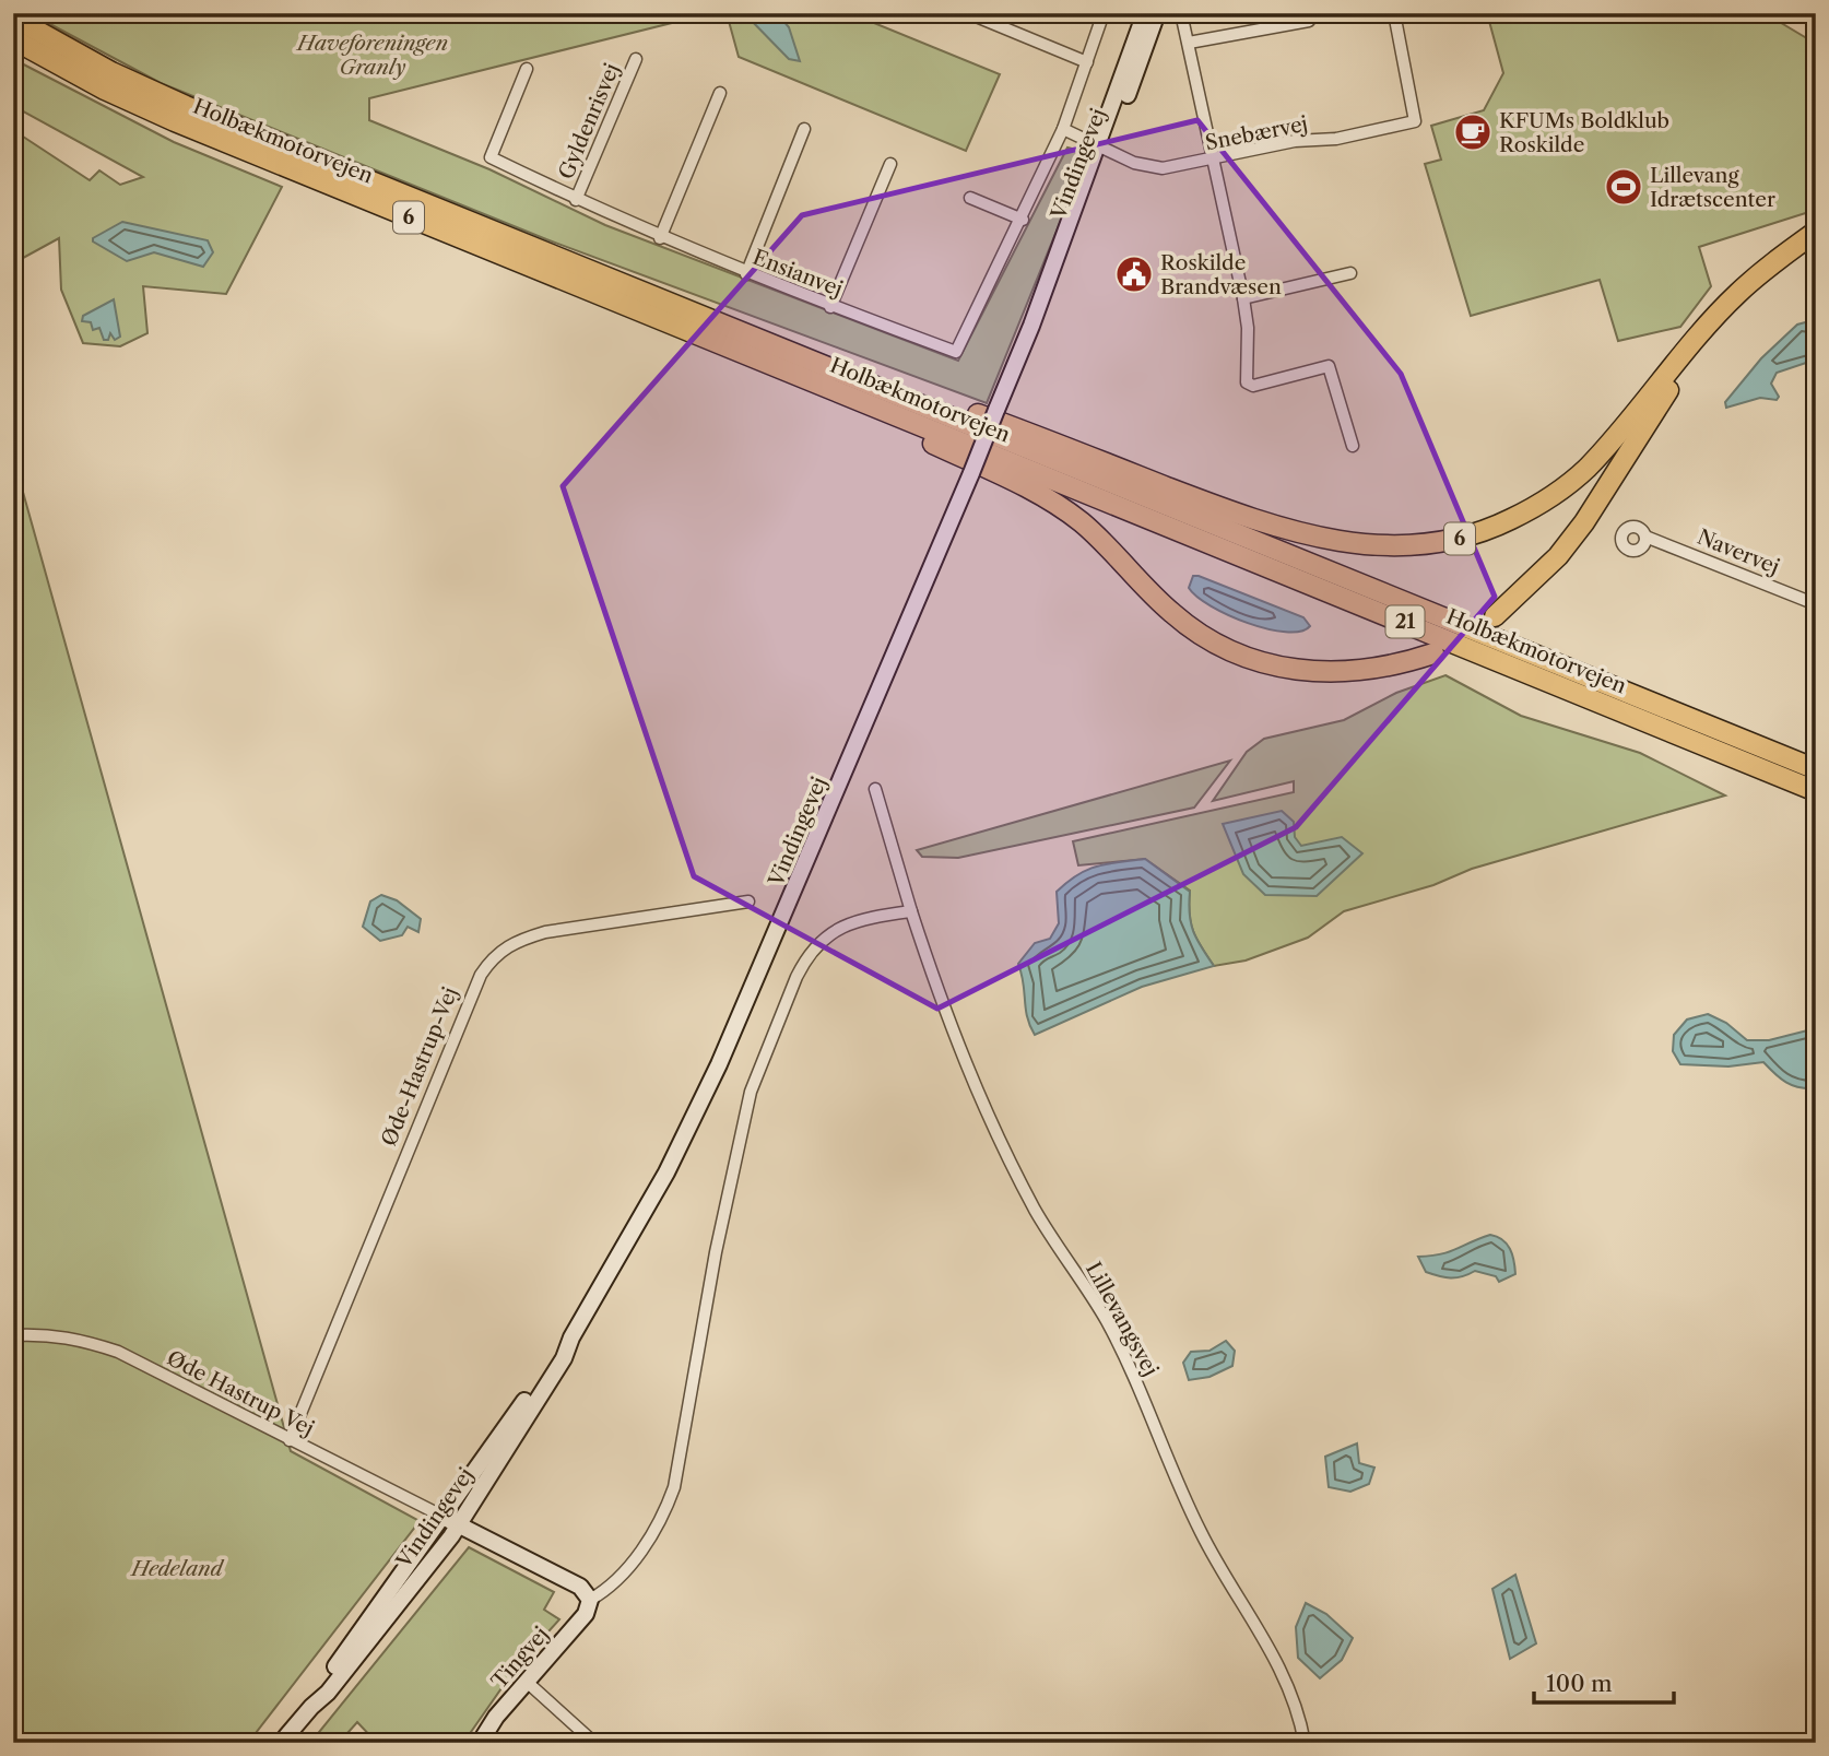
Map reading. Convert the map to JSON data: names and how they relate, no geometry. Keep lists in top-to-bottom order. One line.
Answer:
{"streets":{"highway":["Holbækmotorvejen","6","21"],"main road":["Vindingevej","Tingvej"],"street":["Gyldenrisvej","Snebærvej","Ensianvej","Navervej","Øde-Hastrup-Vej","Lillevangsvej","Øde Hastrup Vej"]},"crossings":[["Gyldenrisvej","Ensianvej"],["Snebærvej","Vindingevej"],["Snebærvej","Ensianvej"],["Holbækmotorvejen","6"],["Vindingevej","Øde Hastrup Vej"],["Øde-Hastrup-Vej","Øde Hastrup Vej"]],"parks":["Haveforeningen Granly","Hedeland"],"places":{"cafe":["KFUMs Boldklub Roskilde"],"sports":["Lillevang Idrætscenter"],"public building":["Roskilde Brandvæsen"]},"scale_bar":"100 m"}
